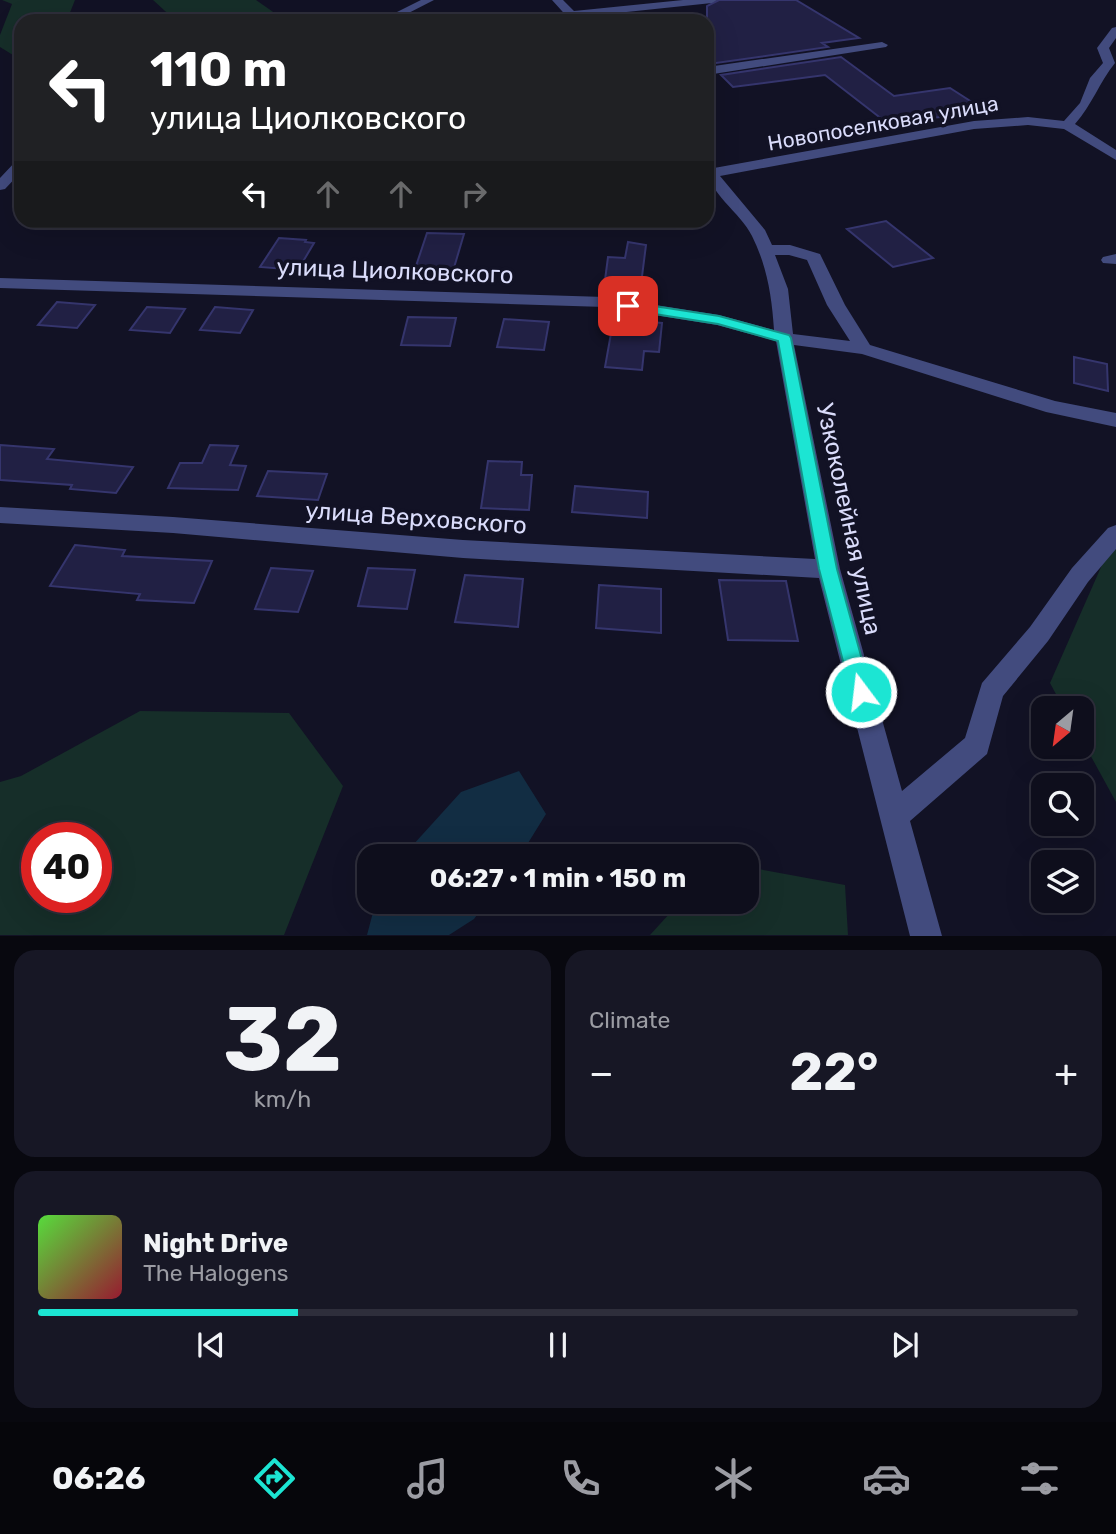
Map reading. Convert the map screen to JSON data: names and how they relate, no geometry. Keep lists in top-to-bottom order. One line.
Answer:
{"streets":{"street":["Новопоселковая улица","улица Циолковского","улица Верховского","Узкоколейная улица"]},"crossings":[["улица Циолковского","Узкоколейная улица"],["улица Верховского","Узкоколейная улица"]],"north":"bottom left","page":{"turn":["110 m","улица Циолковского"],"limit":"40","trip":"06:27 · 1 min · 150 m","tile":[["32","km/h"],"Climate"],"heat":["−","22°","+"],"song":["Night Drive","The Halogens"],"tabs":"06:26"}}
